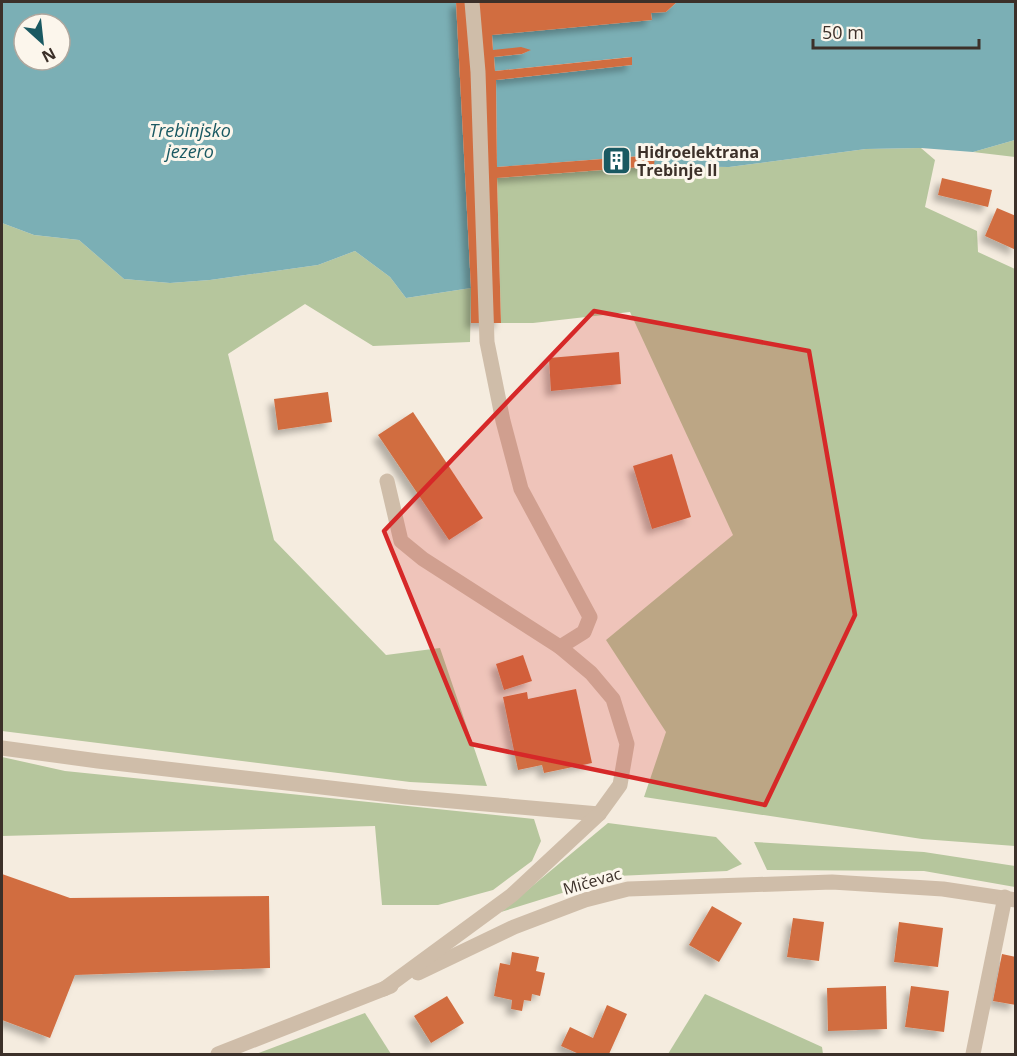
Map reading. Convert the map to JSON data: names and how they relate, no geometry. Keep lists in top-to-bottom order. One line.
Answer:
{"streets":{"street":["Mičevac"]},"water":["Trebinjsko jezero"],"places":{"building":["Hidroelektrana Trebinje II"]},"scale_bar":"50 m","north":"bottom right"}
